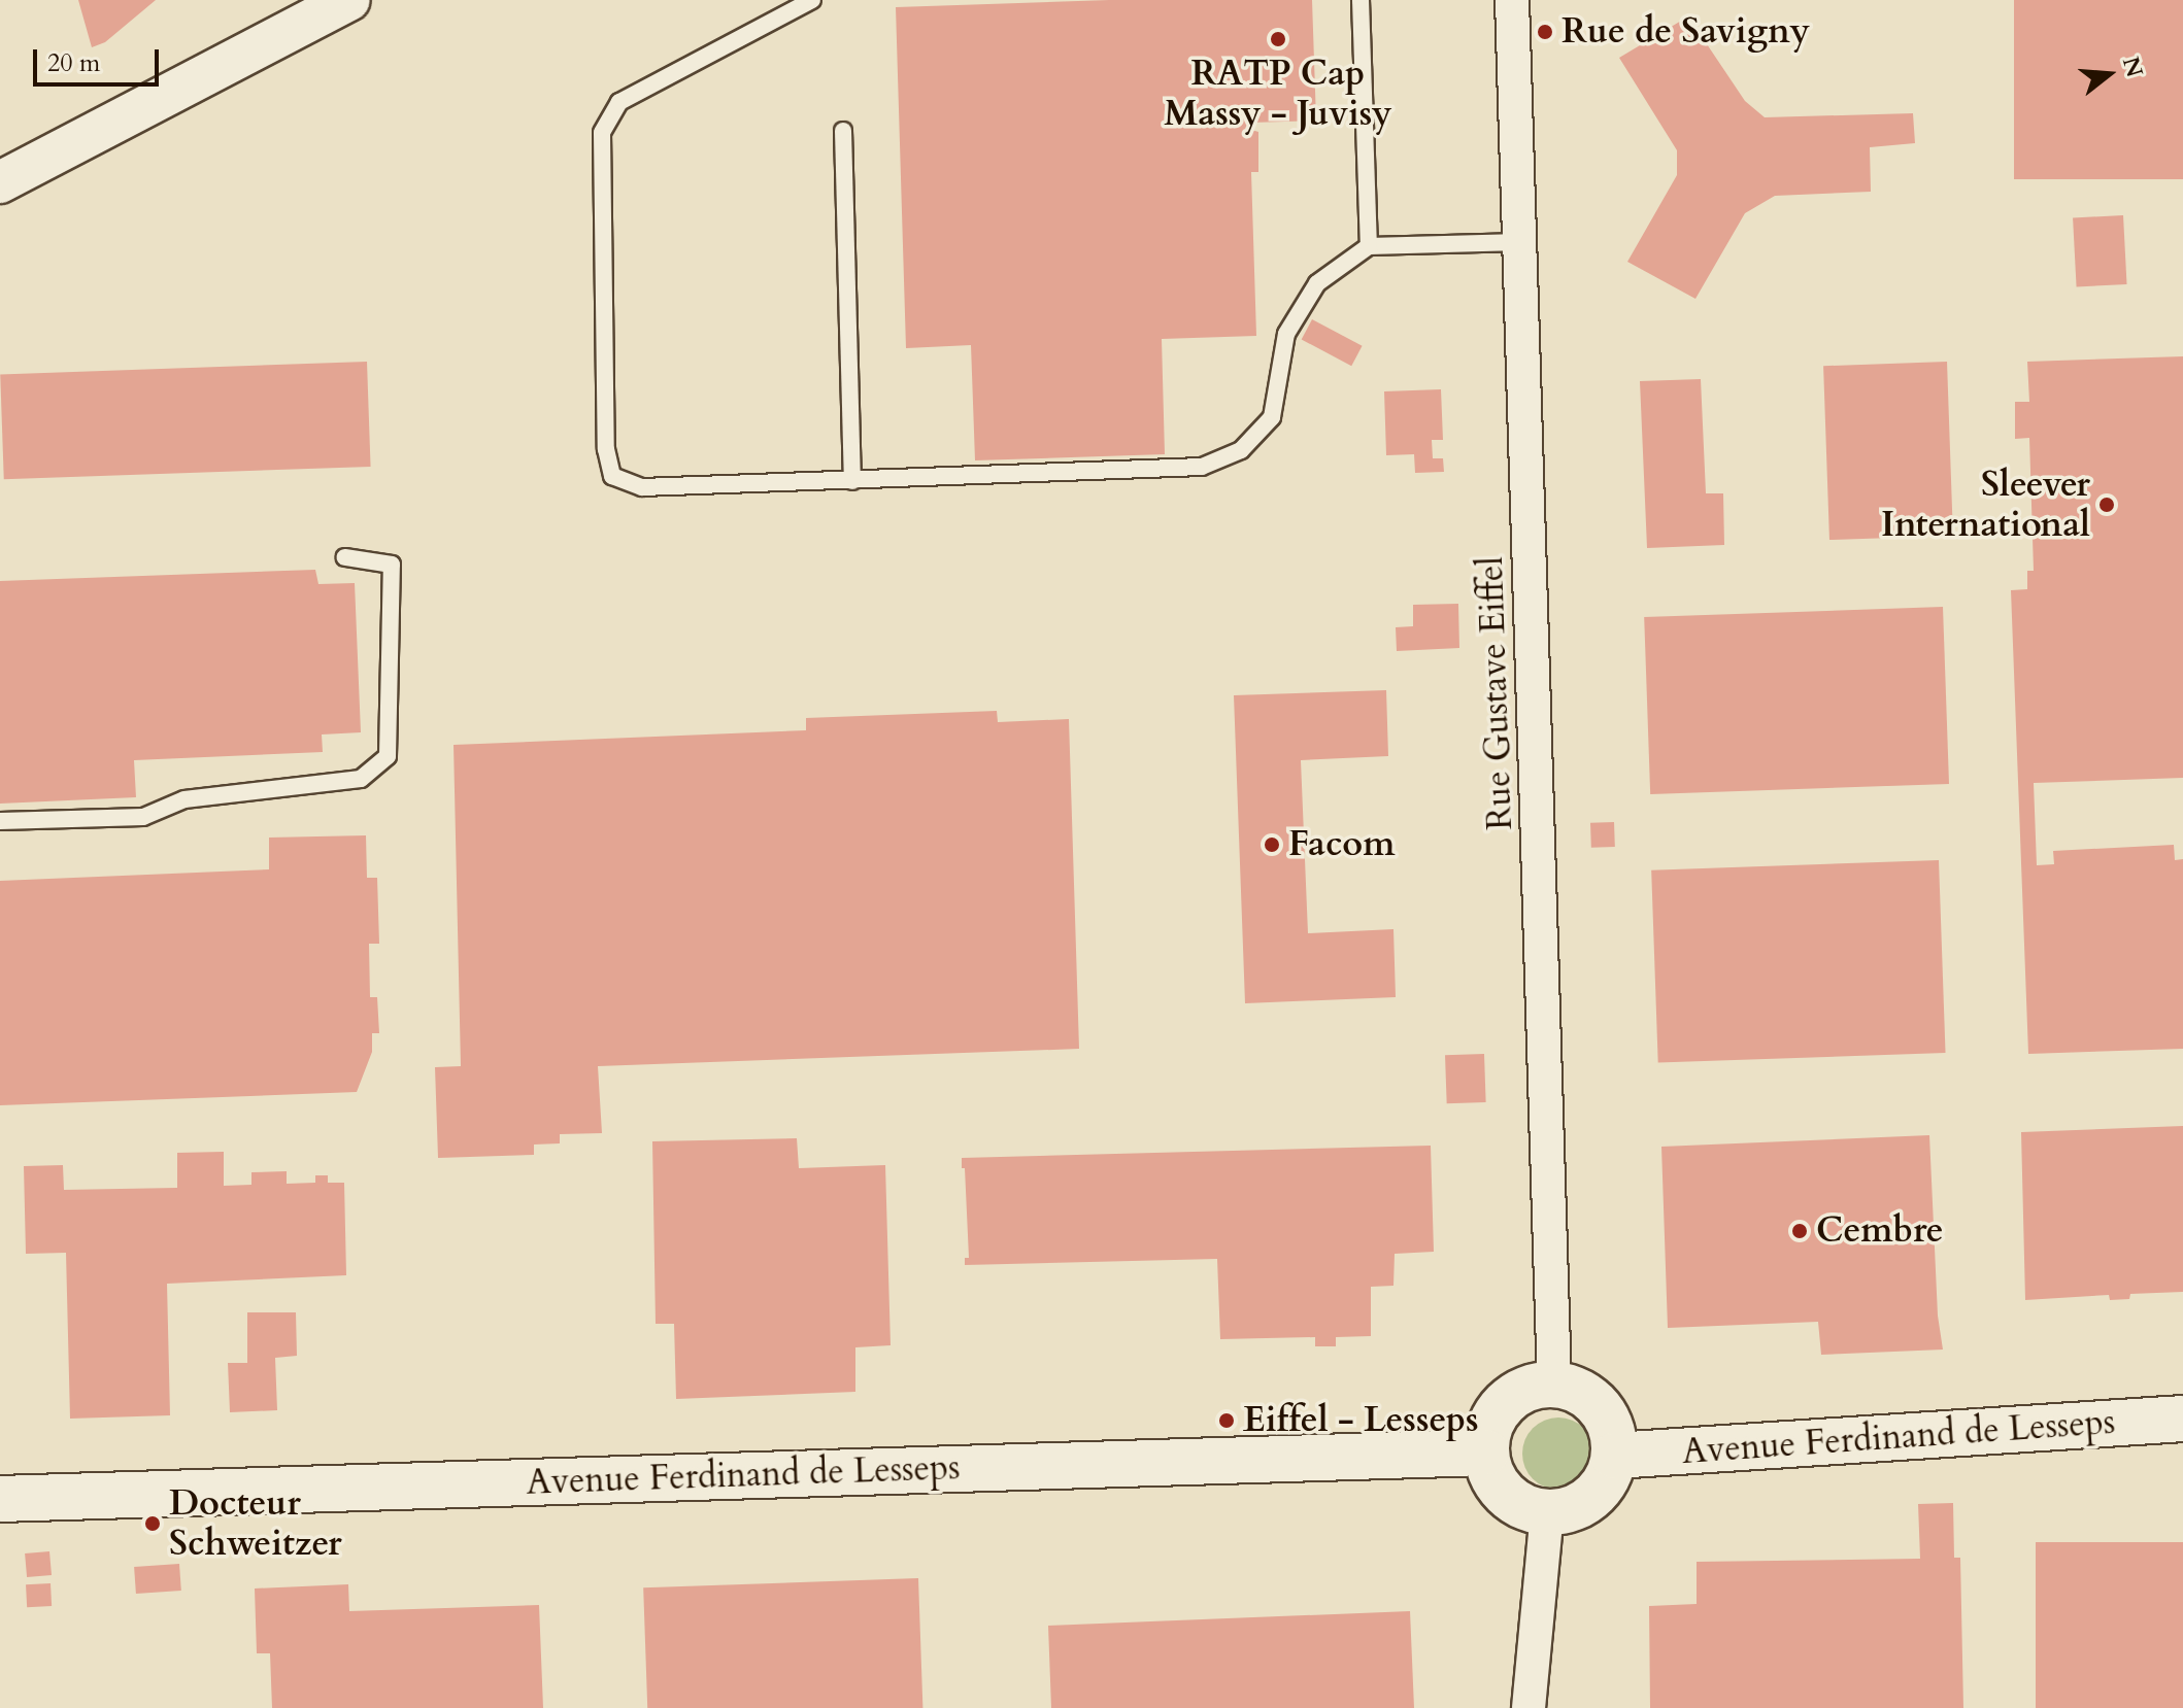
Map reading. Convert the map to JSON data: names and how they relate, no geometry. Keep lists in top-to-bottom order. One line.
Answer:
{"streets":{"main road":["Avenue Ferdinand de Lesseps"],"street":["Rue Gustave Eiffel"]},"crossings":[["Rue Gustave Eiffel","Avenue Ferdinand de Lesseps"]],"places":["Rue de Savigny","RATP Cap Massy - Juvisy","Sleever International","Facom","Cembre","Eiffel - Lesseps","Docteur Schweitzer"],"scale_bar":"20 m","north":"right"}
